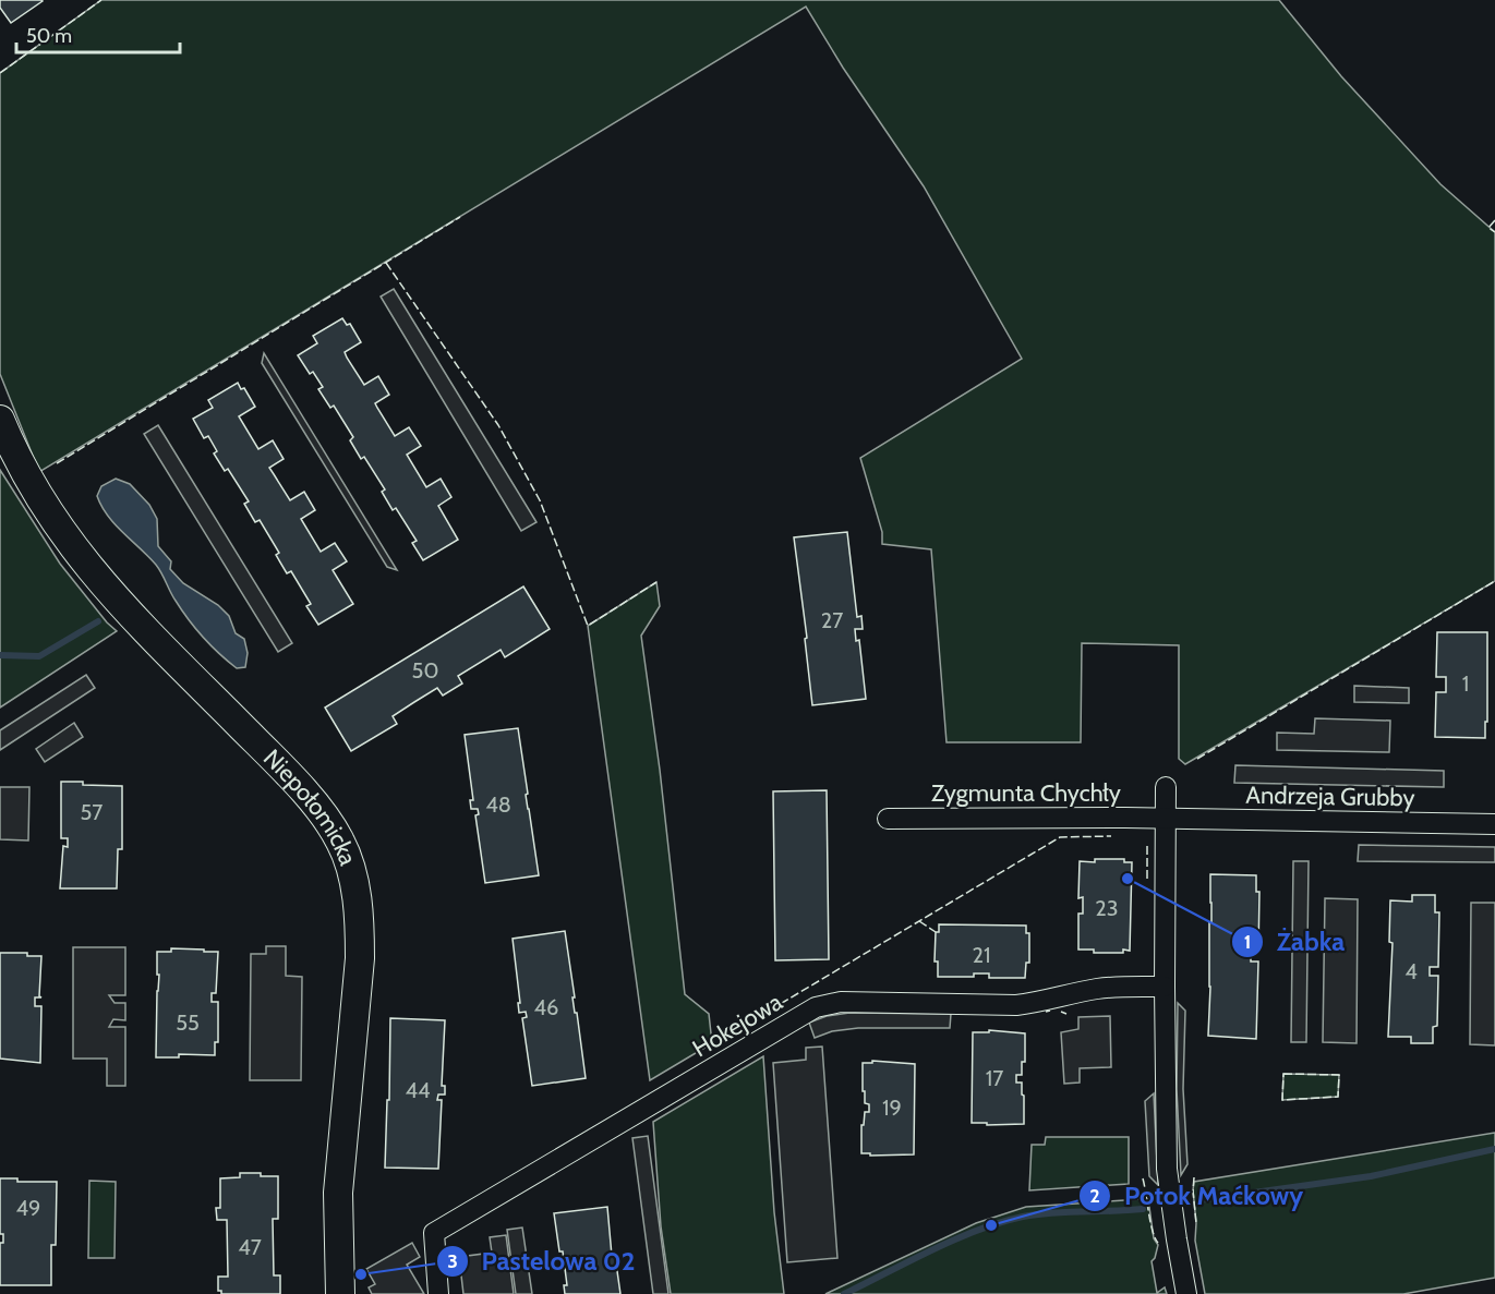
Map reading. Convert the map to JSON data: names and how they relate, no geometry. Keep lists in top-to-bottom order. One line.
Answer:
{"streets":{"main road":["Niepołomicka"],"street":["Zygmunta Chychły","Andrzeja Grubby","Hokejowa"]},"crossings":[["Zygmunta Chychły","Andrzeja Grubby"]],"places":["Żabka","Potok Maćkowy","Pastelowa 02"],"house_numbers":["27","50","1","48","57","23","21","4","46","55","17","44","19","49","47"],"scale_bar":"50 m"}
